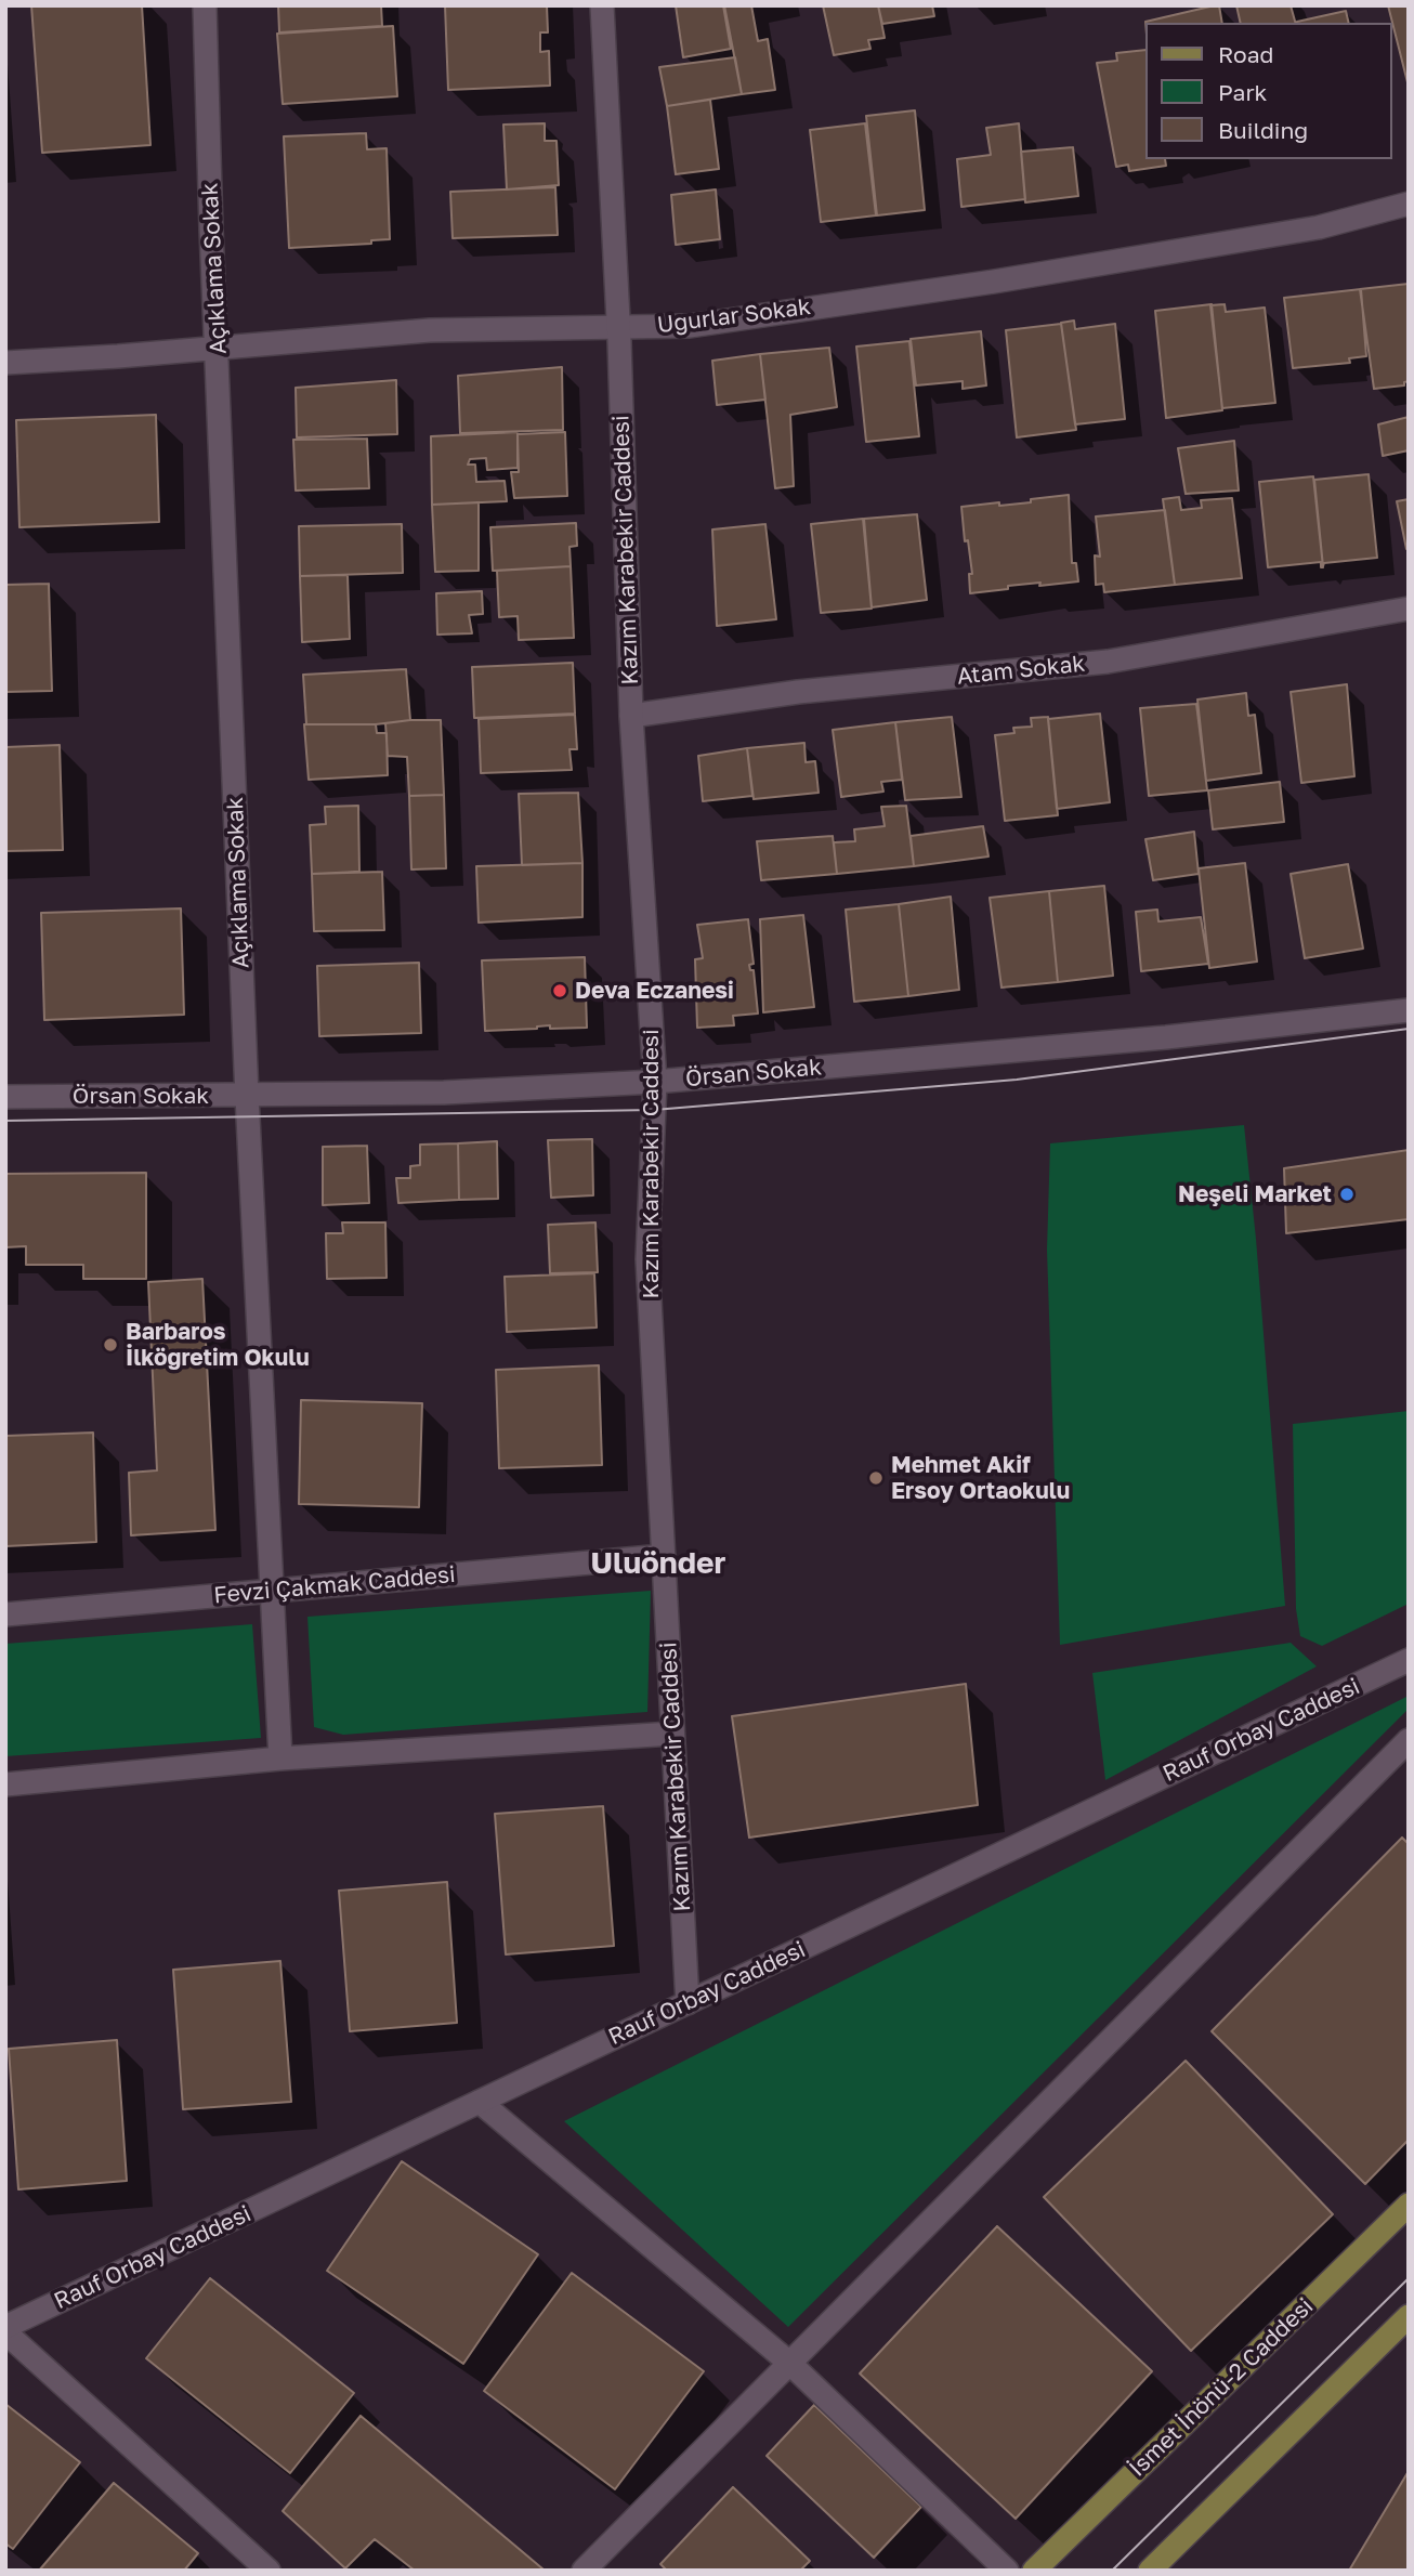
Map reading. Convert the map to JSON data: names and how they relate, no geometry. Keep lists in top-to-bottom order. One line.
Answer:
{"streets":{"main road":["İsmet İnönü-2 Caddesi"],"street":["Açıklama Sokak","Uğurlar Sokak","Kazım Karabekir Caddesi","Atam Sokak","Örsan Sokak","Fevzi Çakmak Caddesi","Rauf Orbay Caddesi"]},"crossings":[["Açıklama Sokak","Uğurlar Sokak"],["Açıklama Sokak","Örsan Sokak"],["Açıklama Sokak","Fevzi Çakmak Caddesi"],["Uğurlar Sokak","Kazım Karabekir Caddesi"],["Kazım Karabekir Caddesi","Atam Sokak"],["Kazım Karabekir Caddesi","Örsan Sokak"],["Kazım Karabekir Caddesi","Fevzi Çakmak Caddesi"],["Kazım Karabekir Caddesi","Rauf Orbay Caddesi"]],"districts":["Uluönder"],"places":["Deva Eczanesi","Neşeli Market","Barbaros İlköğretim Okulu","Mehmet Akif Ersoy Ortaokulu"],"legend":["Road","Park","Building"]}
